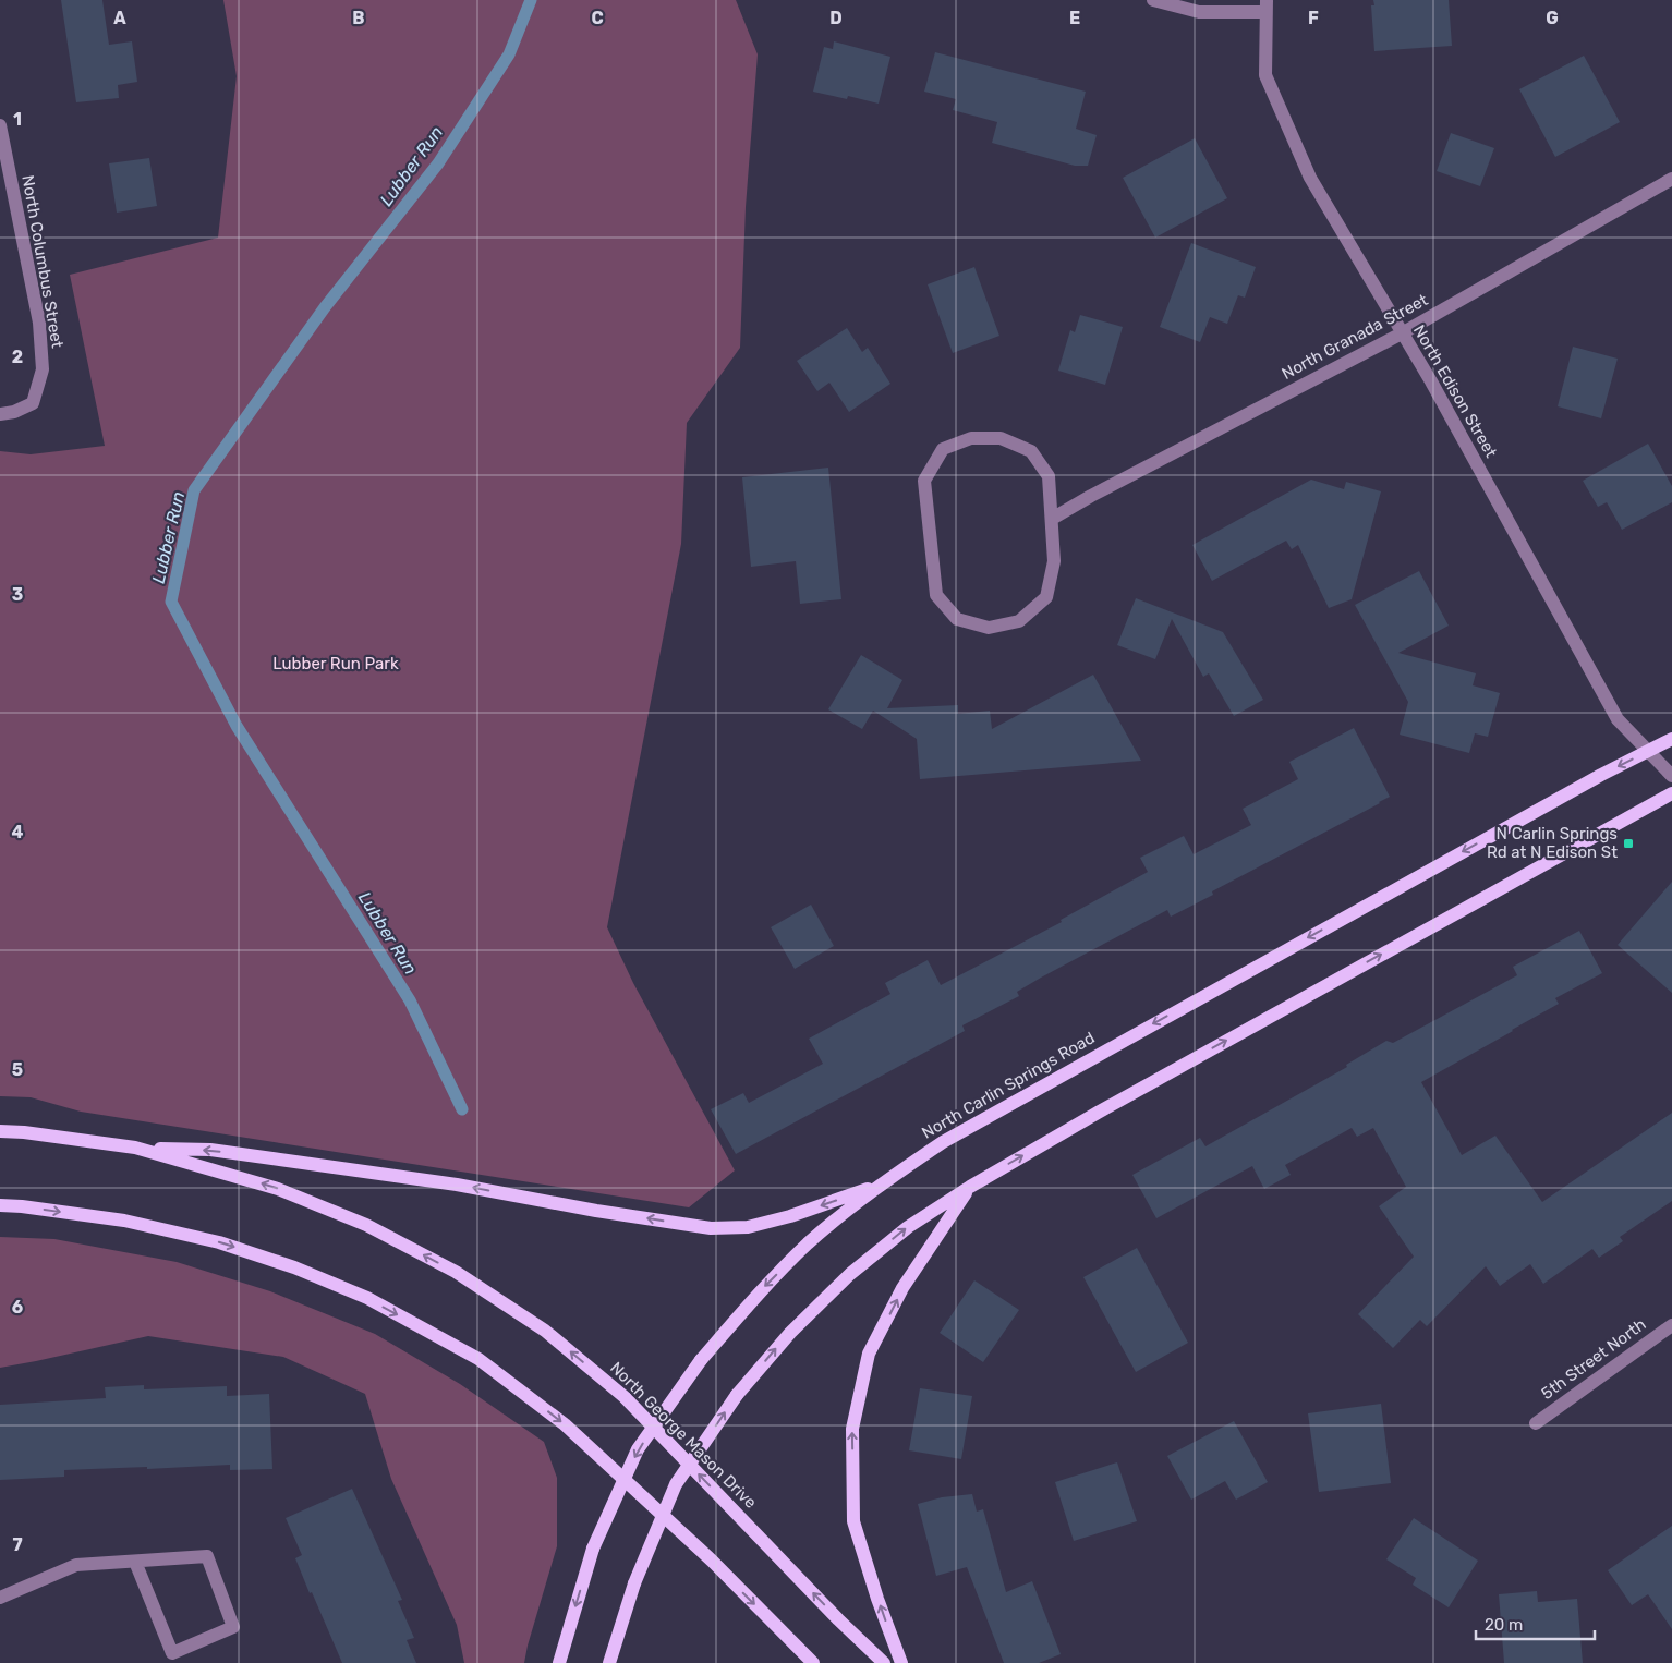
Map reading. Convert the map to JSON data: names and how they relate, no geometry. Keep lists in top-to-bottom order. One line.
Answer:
{"streets":{"main road":["North Carlin Springs Road","North George Mason Drive"],"street":["North Columbus Street","North Granada Street","North Edison Street","5th Street North"]},"crossings":[["North Granada Street","North Edison Street"],["North Edison Street","North Carlin Springs Road"]],"water":["Lubber Run"],"parks":["Lubber Run Park"],"places":{"transit":["N Carlin Springs Rd at N Edison St"]},"scale_bar":"20 m","grid":{"columns":["A","B","C","D","E","F","G"],"rows":["1","2","3","4","5","6","7"]}}
